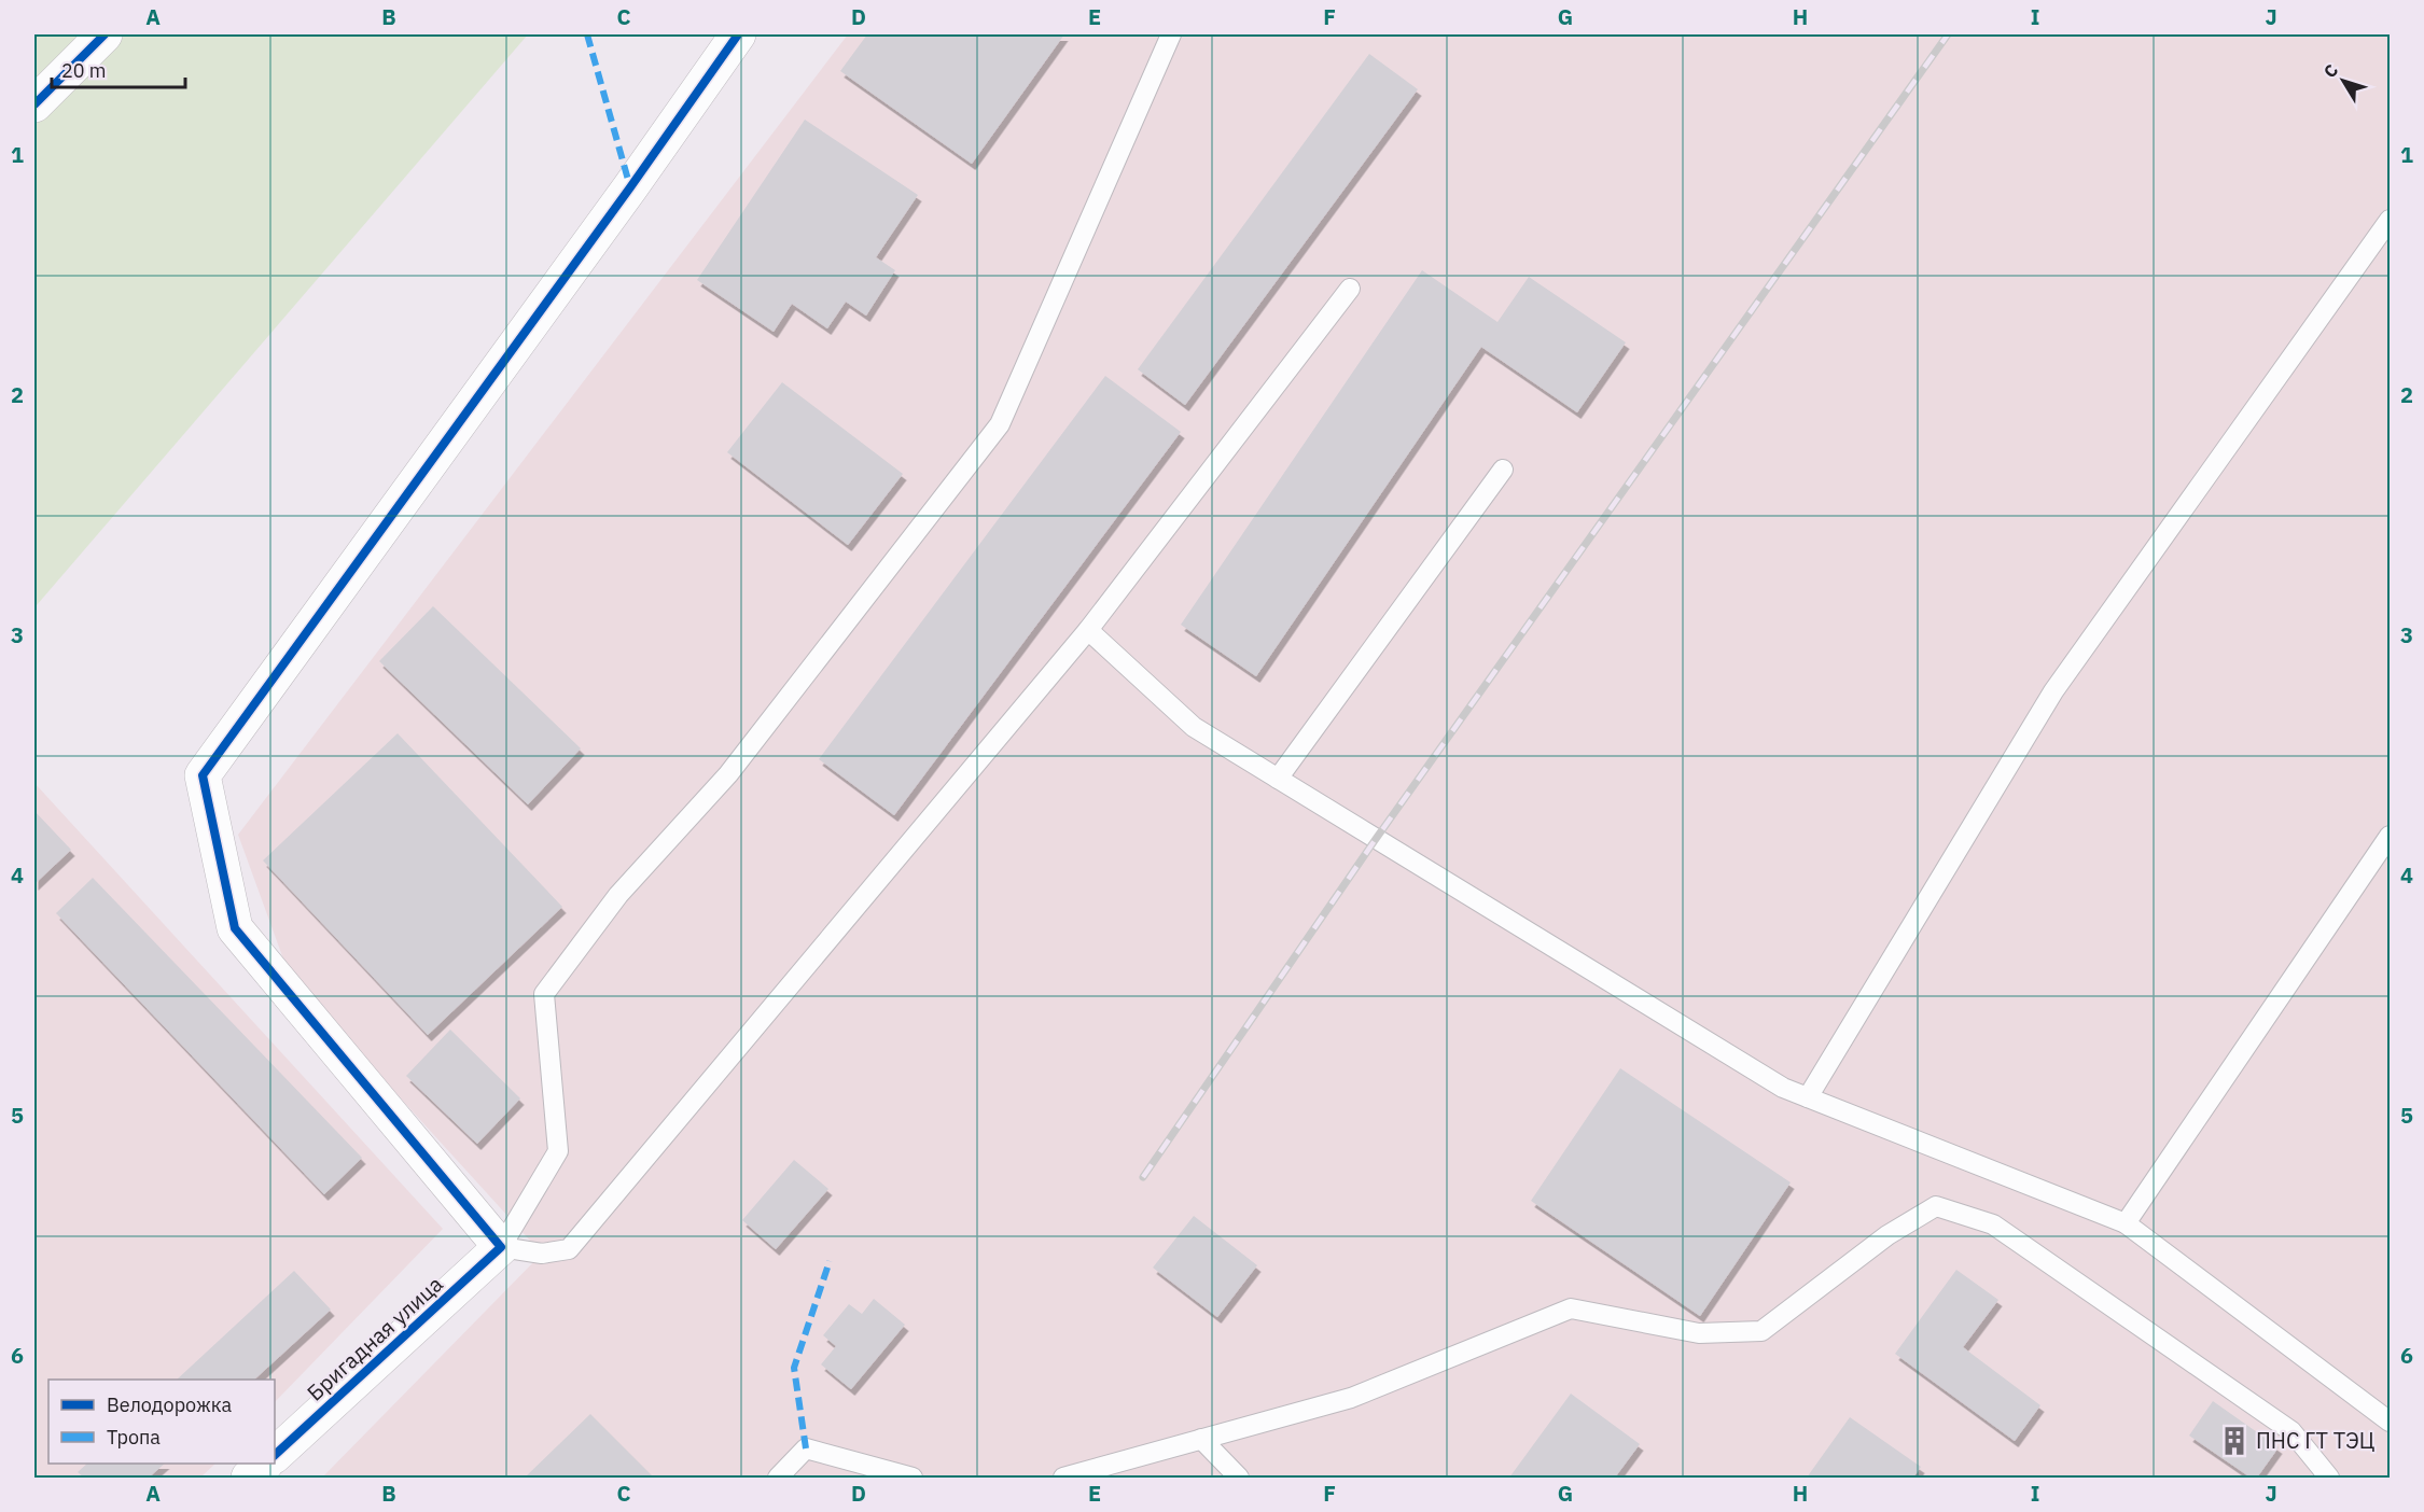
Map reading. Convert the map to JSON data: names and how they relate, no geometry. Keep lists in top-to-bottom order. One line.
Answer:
{"streets":{"street":["Бригадная улица"]},"places":{"building":["ПНС ГТ ТЭЦ"]},"legend":["Велодорожка","Тропа"],"scale_bar":"20 m","north":"top left","grid":{"columns":["A","B","C","D","E","F","G","H","I","J"],"rows":["1","2","3","4","5","6"]}}
